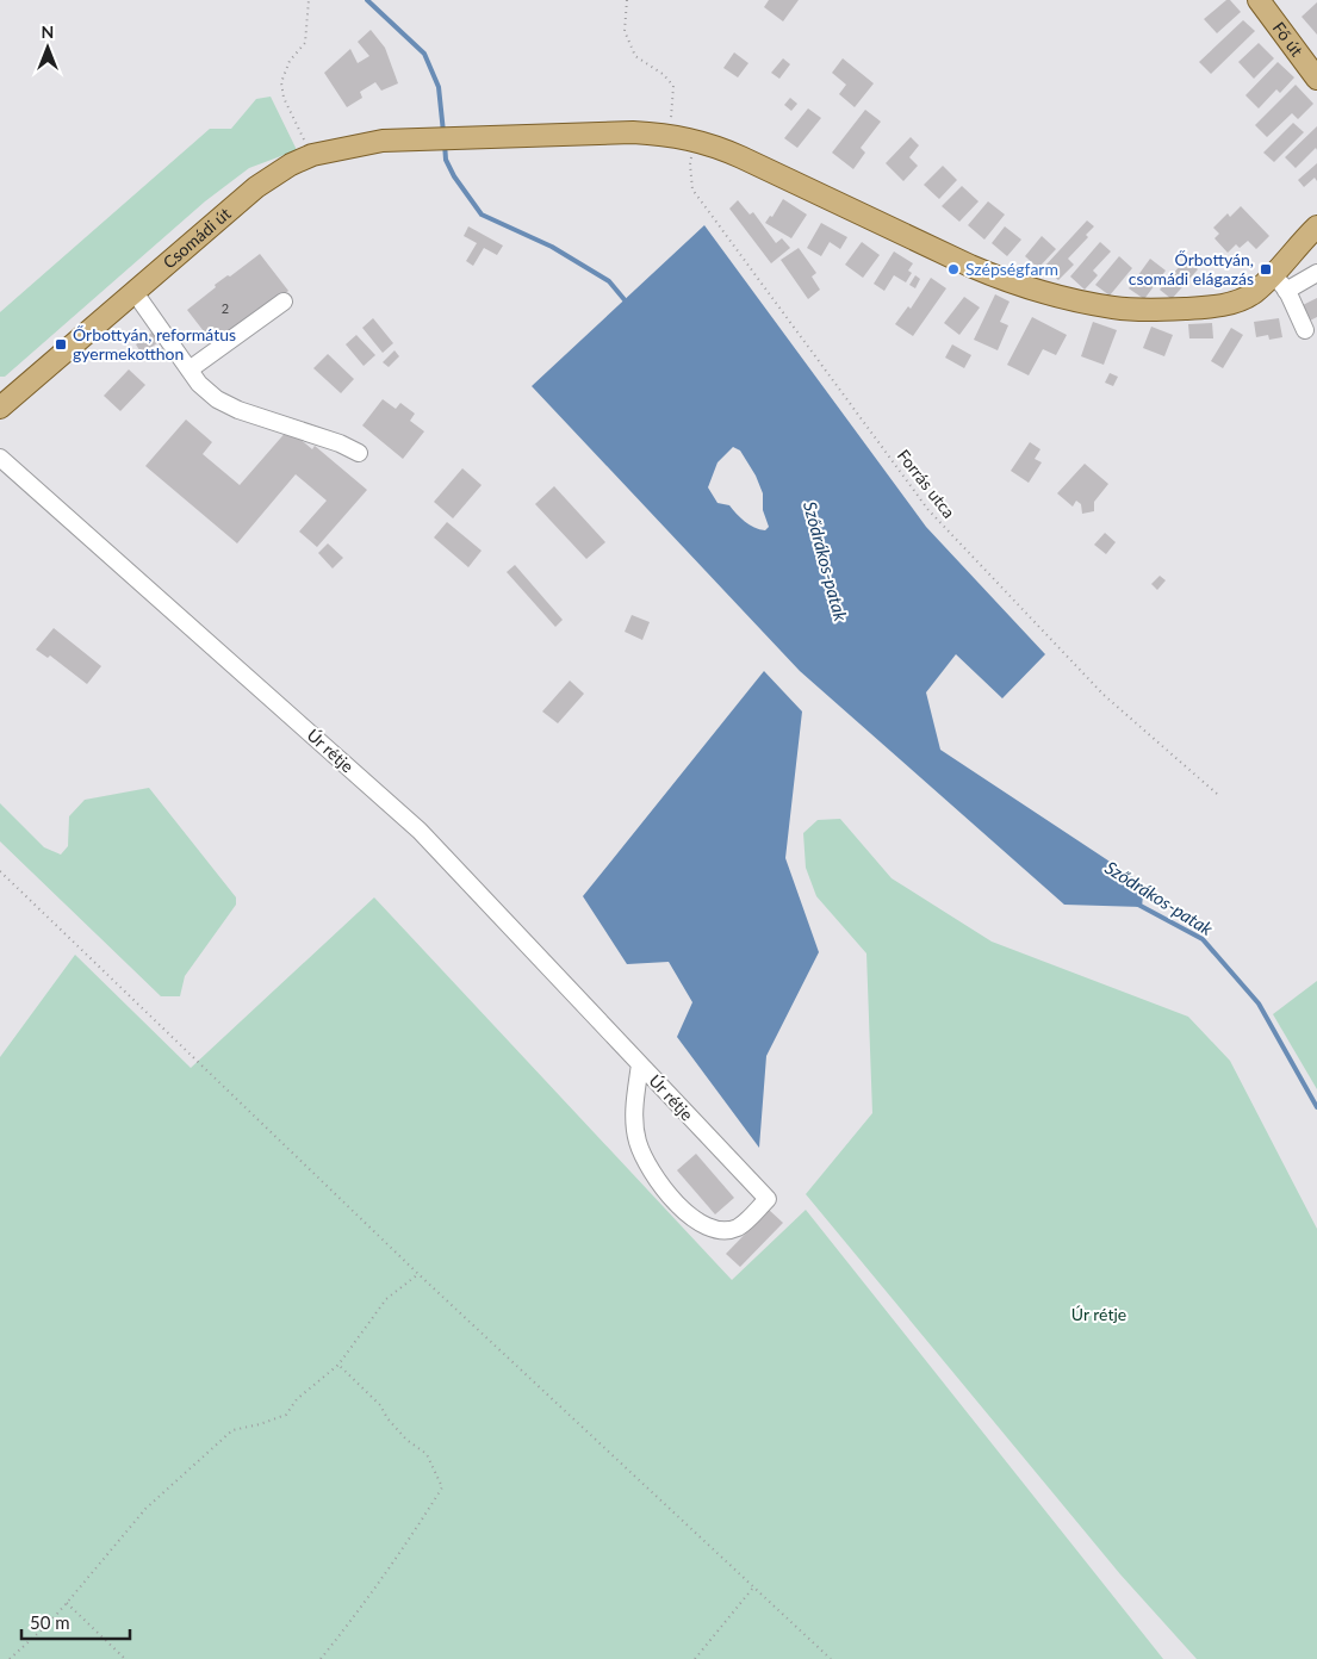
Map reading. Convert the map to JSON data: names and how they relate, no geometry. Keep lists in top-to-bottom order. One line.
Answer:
{"streets":{"main road":["Fő út","Csomádi út"],"street":["Úr rétje"],"path":["Forrás utca"]},"crossings":[["Csomádi út","Forrás utca"]],"water":["Sződrákos-patak"],"parks":["Úr rétje"],"places":{"other":["Szépségfarm"],"transit":["Őrbottyán, csomádi elágazás","Őrbottyán, református gyermekotthon"]},"house_numbers":["2"],"scale_bar":"50 m","north":"top"}
